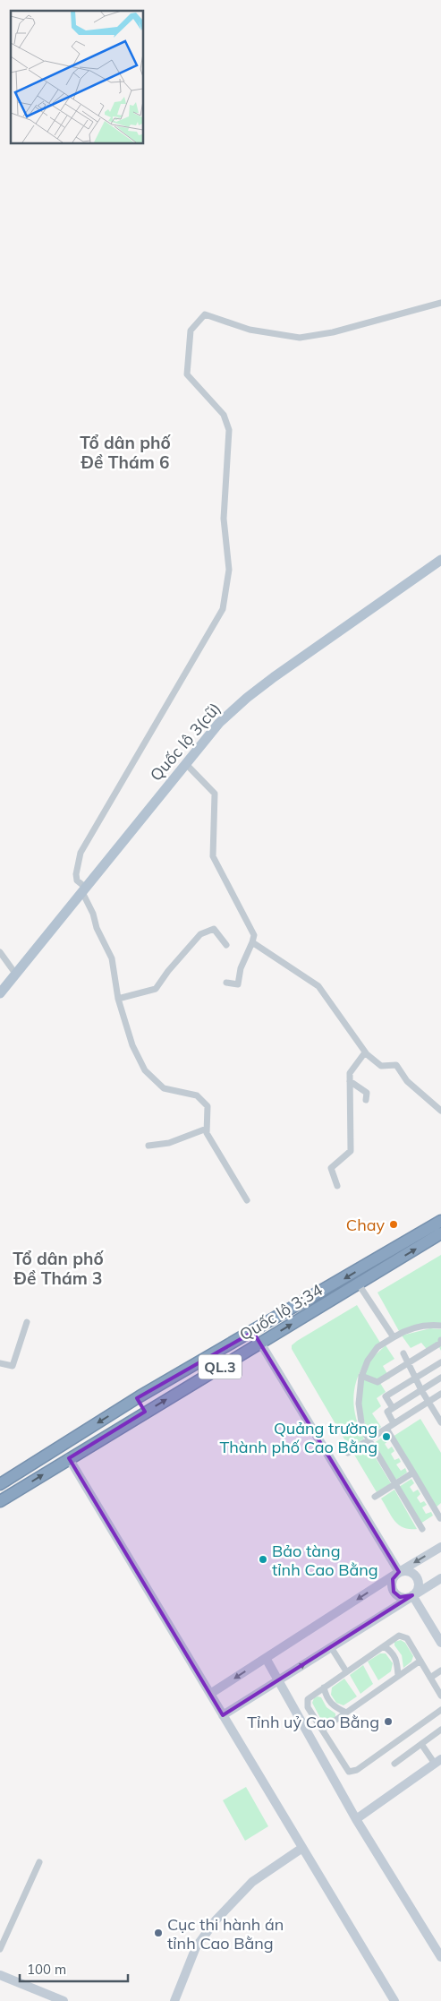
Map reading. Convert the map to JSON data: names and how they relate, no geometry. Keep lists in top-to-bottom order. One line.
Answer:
{"streets":{"highway":["Quốc lộ 3;34","QL.3"],"main road":["Quốc lộ 3(cũ)"]},"districts":["Tổ dân phố Đề Thám 6","Tổ dân phố Đề Thám 3"],"places":["Chay","Quảng trường Thành phố Cao Bằng","Bảo tàng tỉnh Cao Bằng","Tỉnh uỷ Cao Bằng","Cục thi hành án tỉnh Cao Bằng"],"scale_bar":"100 m"}
